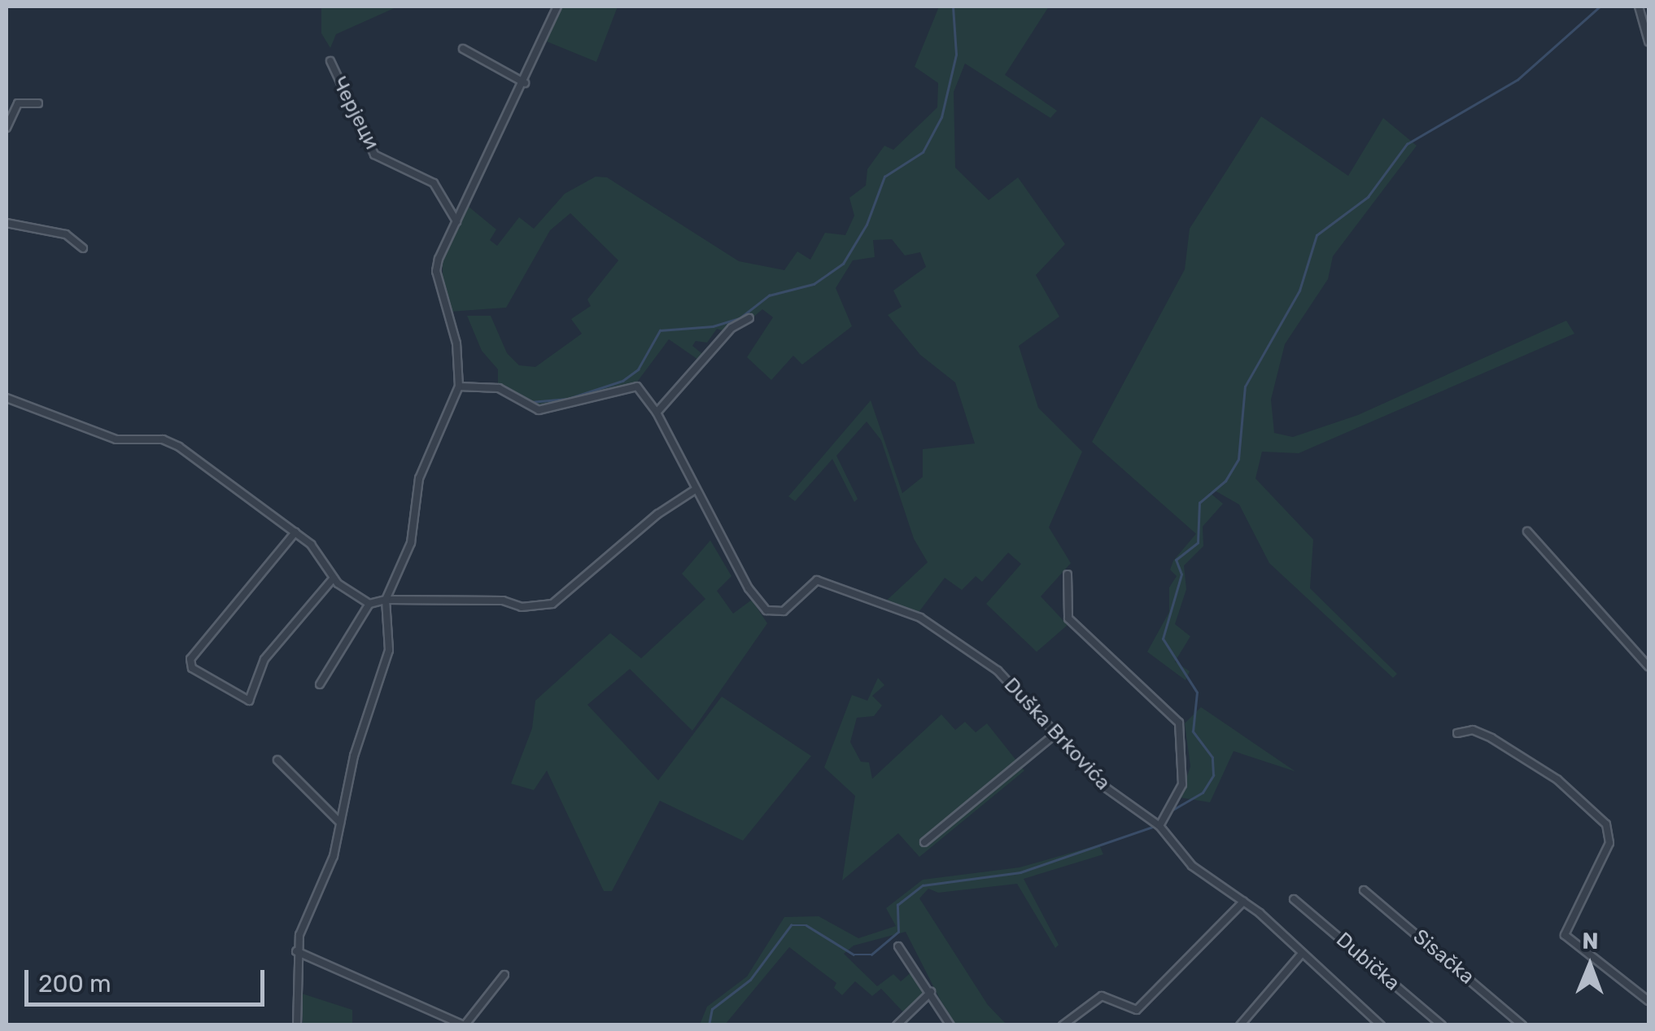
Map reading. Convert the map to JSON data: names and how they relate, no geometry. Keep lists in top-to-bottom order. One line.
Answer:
{"streets":{"street":["Черјеци","Duška Brkovića","Sisačka","Dubička"]},"scale_bar":"200 m","north":"top"}
